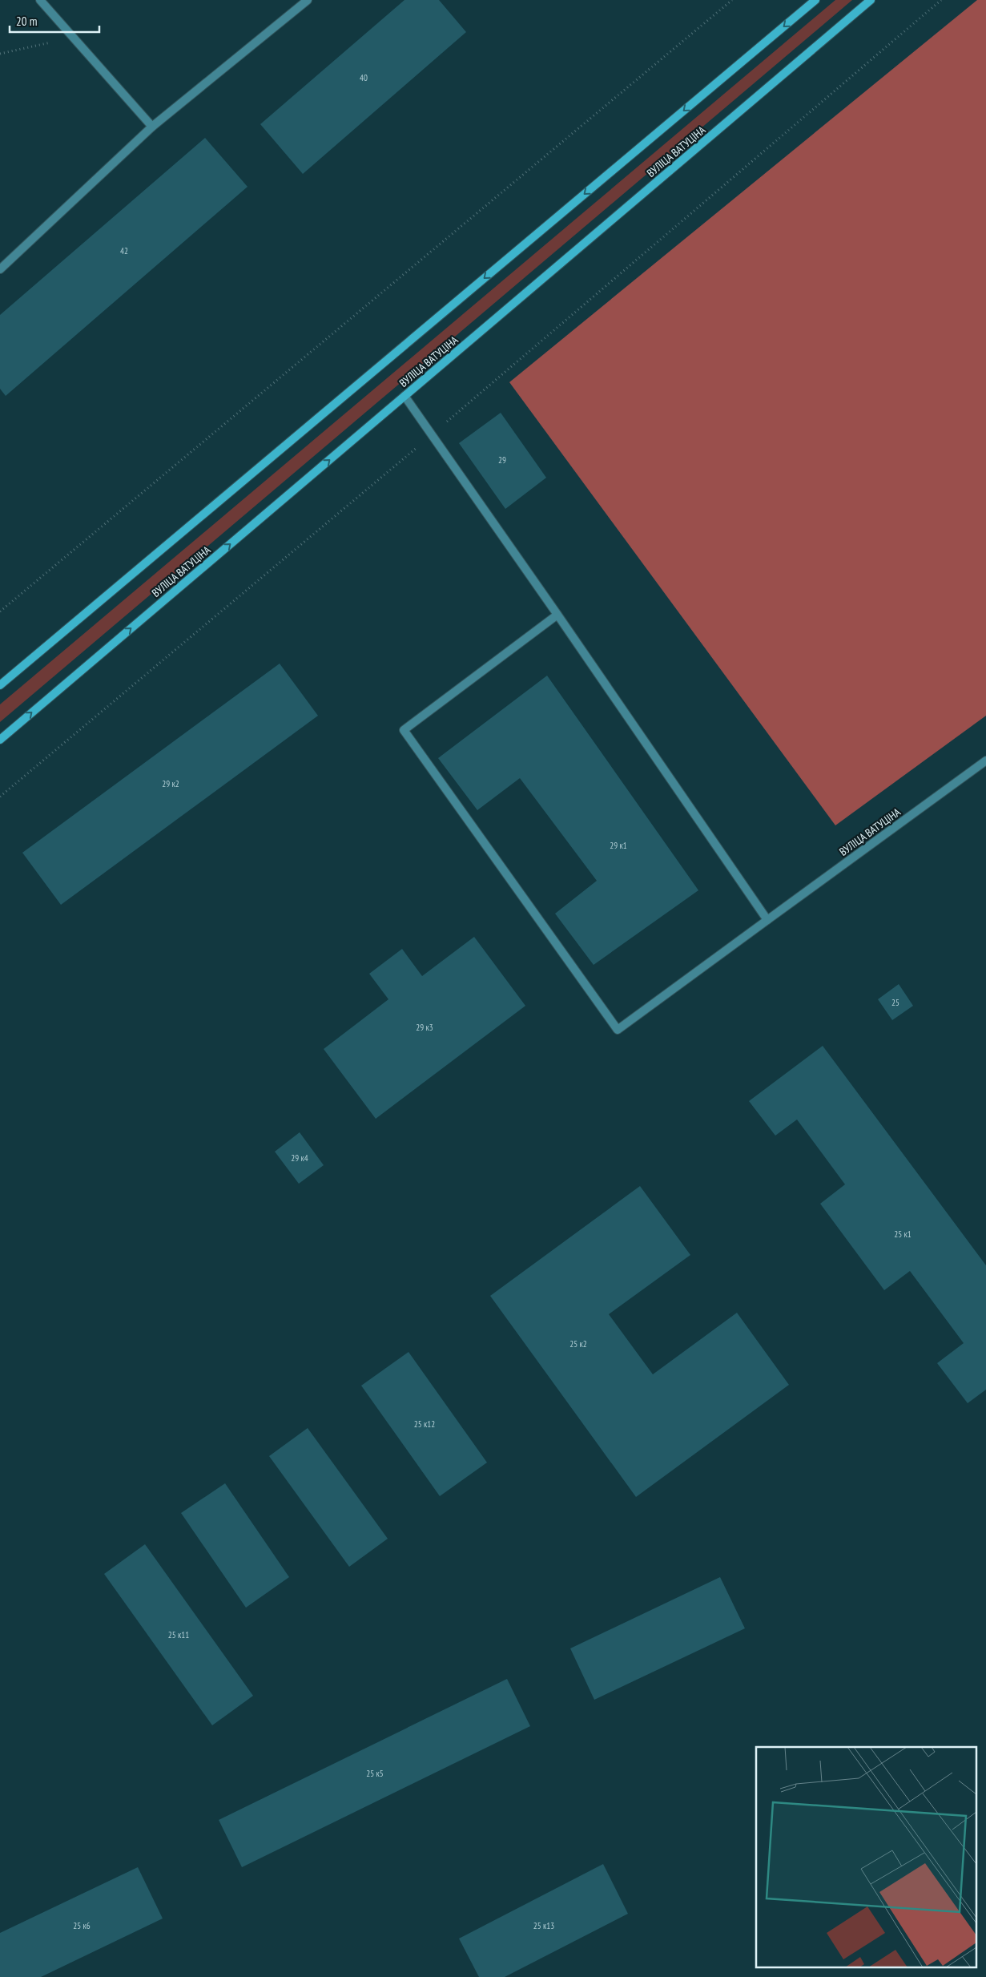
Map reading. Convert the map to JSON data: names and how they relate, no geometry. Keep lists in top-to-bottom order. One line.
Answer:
{"streets":{"street":["ВУЛІЦА ВАТУЦІНА"]},"house_numbers":["40","42","29","29 к2","29 к1","25","29 к3","29 к4","25 к1","25 к2","25 к12","25 к11","25 к5","25 к6","25 к13"],"scale_bar":"20 m"}
